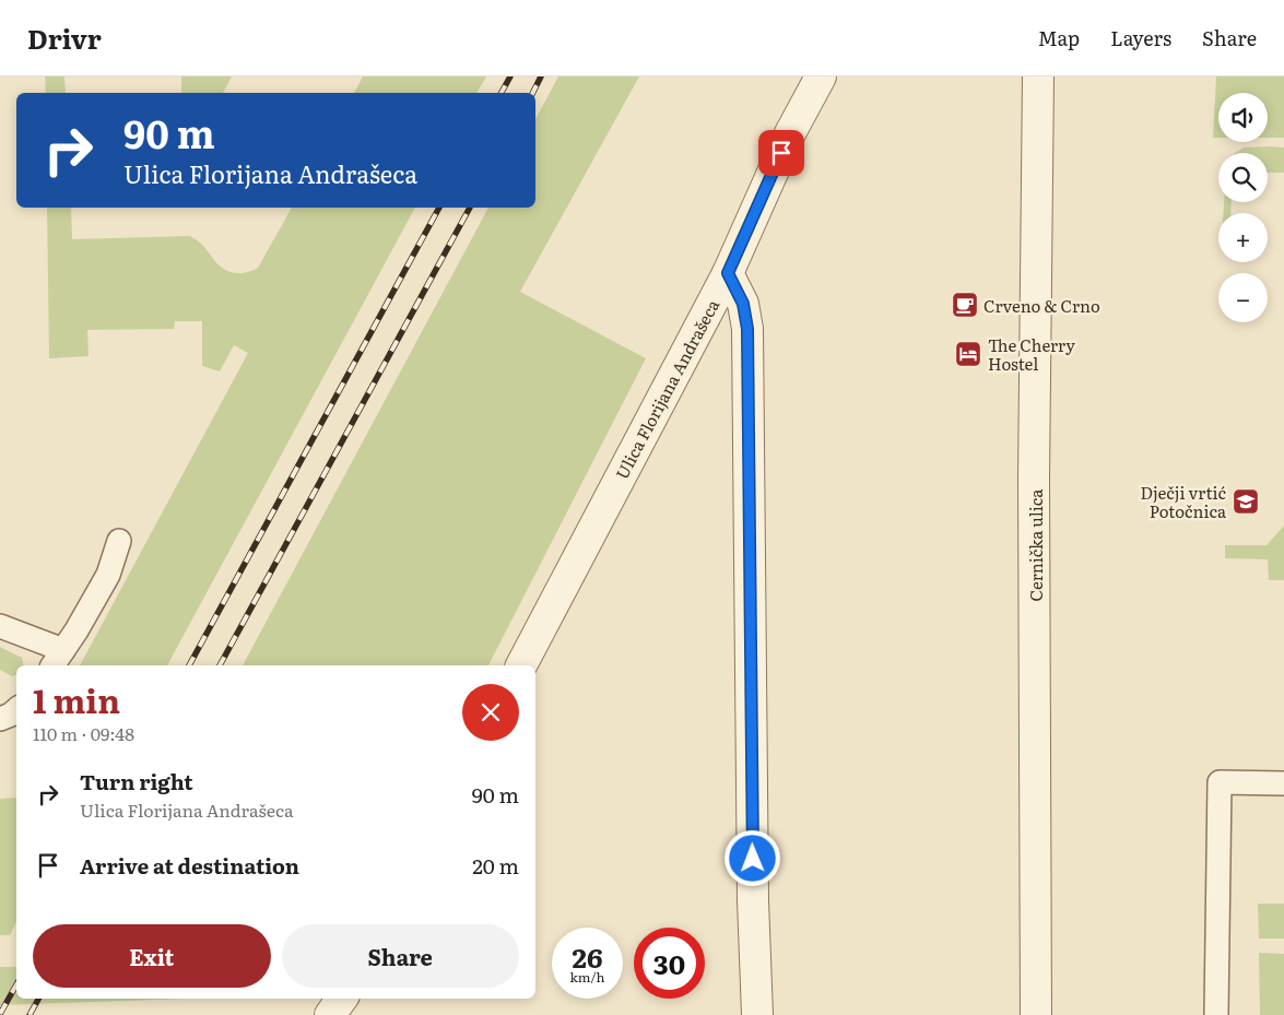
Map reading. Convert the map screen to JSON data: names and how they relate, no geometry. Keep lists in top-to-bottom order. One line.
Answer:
{"streets":{"street":["Ulica Florijana Andrašeca","Cernička ulica"]},"places":{"cafe":["Crveno & Crno"],"hotel":["The Cherry Hostel"],"school or university":["Dječji vrtić Potočnica"]},"page":{"header":"Drivr","nav":["Map","Layers","Share"],"map_buttons":["+","−"],"turn":["90 m","Ulica Florijana Andrašeca"],"heading":["1 min","110 m · 09:48"],"list":[{"name":"Turn right","note":"Ulica Florijana Andrašeca","value":"90 m"},{"name":"Arrive at destination","value":"20 m"}],"buttons":["Exit","Share"],"speed":"26 km/h","limit":"30"}}
